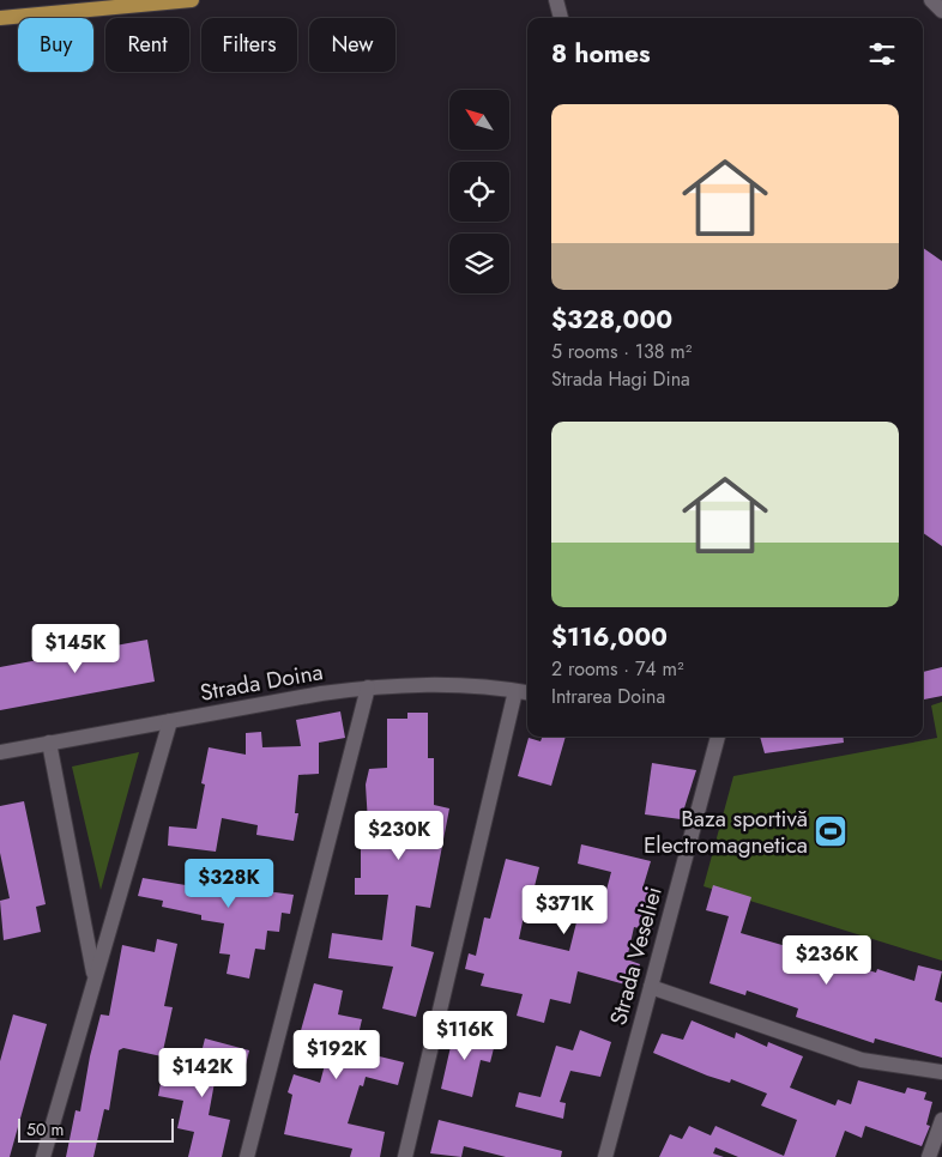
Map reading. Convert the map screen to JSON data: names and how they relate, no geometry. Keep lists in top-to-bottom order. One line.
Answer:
{"streets":{"street":["Strada Doina","Strada Veseliei"]},"places":{"sports":["Baza sportivă Electromagnetica"]},"scale_bar":"50 m","north":"top left","page":{"chip":["Buy","Rent","Filters","New"],"heading":"8 homes","list":[{"name":"$328,000","note":"5 rooms · 138 m² · Strada Hagi Dina"},{"name":"$116,000","note":"2 rooms · 74 m² · Intrarea Doina"}],"price":["$145K","$230K","$328K","$371K","$236K","$116K","$192K","$142K"],"scale":"50 m"}}
